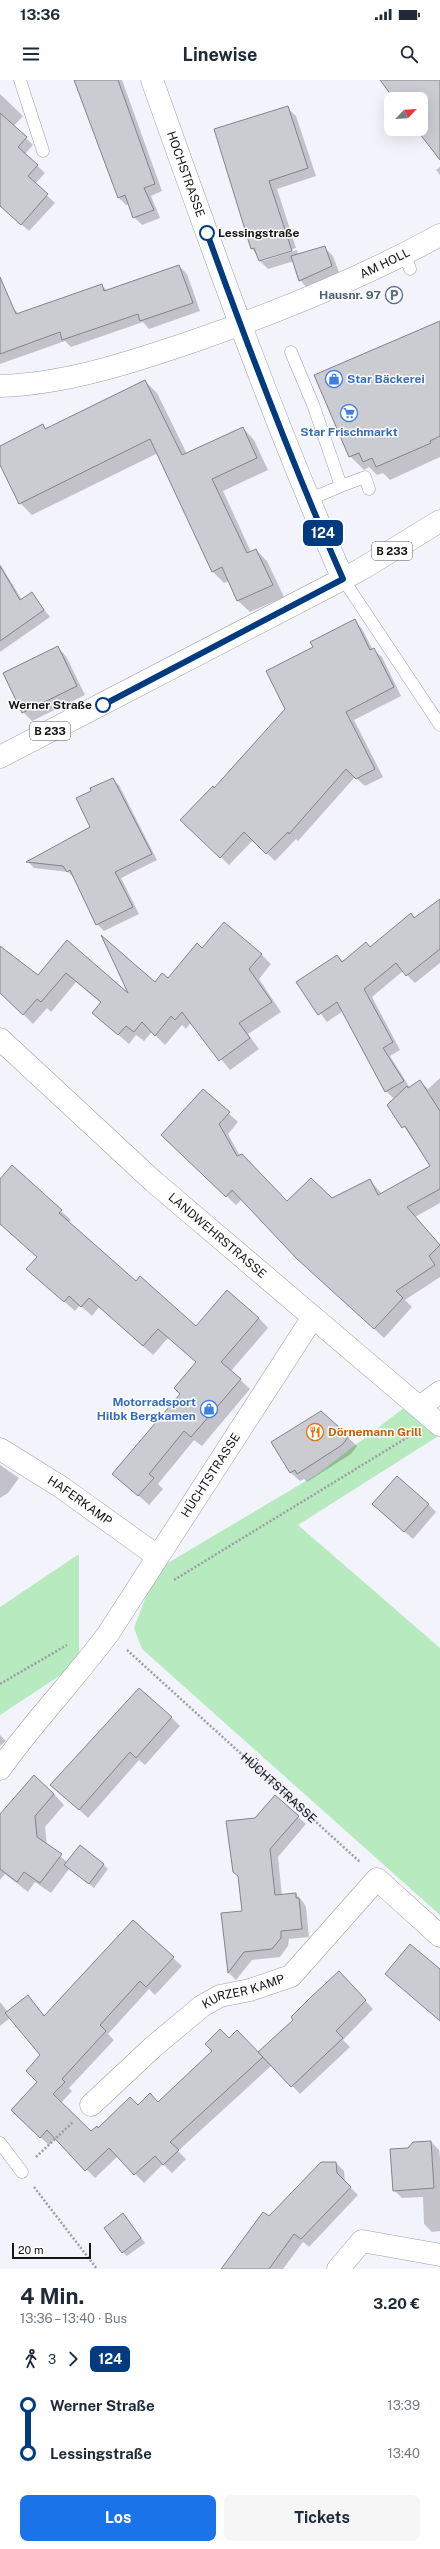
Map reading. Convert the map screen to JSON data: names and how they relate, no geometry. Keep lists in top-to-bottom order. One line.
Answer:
{"streets":{"street":["HOCHSTRASSE","AM HOLL","B 233","LANDWEHRSTRASSE","HÜCHTSTRASSE","HAFERKAMP","KURZER KAMP"]},"crossings":[["HOCHSTRASSE","AM HOLL"],["HOCHSTRASSE","B 233"],["LANDWEHRSTRASSE","HÜCHTSTRASSE"],["HÜCHTSTRASSE","HAFERKAMP"],["HÜCHTSTRASSE","KURZER KAMP"]],"places":{"other":["Lessingstraße","Werner Straße"],"parking":["Hausnr. 97"],"shop":["Star Bäckerei","Motorradsport Hilbk Bergkamen"],"supermarket":["Star Frischmarkt"],"restaurant":["Dörnemann Grill"]},"lines":["bus line 124"],"scale_bar":"20 m","north":"top right","page":{"status":"13:36","header":"Linewise","on_map":"124","scale":"20 m","heading":["4 Min.","13:36 – 13:40 · Bus","3.20 €"],"legs":["3","124"],"list":[{"name":"Werner Straße","value":"13:39"},{"name":"Lessingstraße","value":"13:40"}],"buttons":["Los","Tickets"]}}
